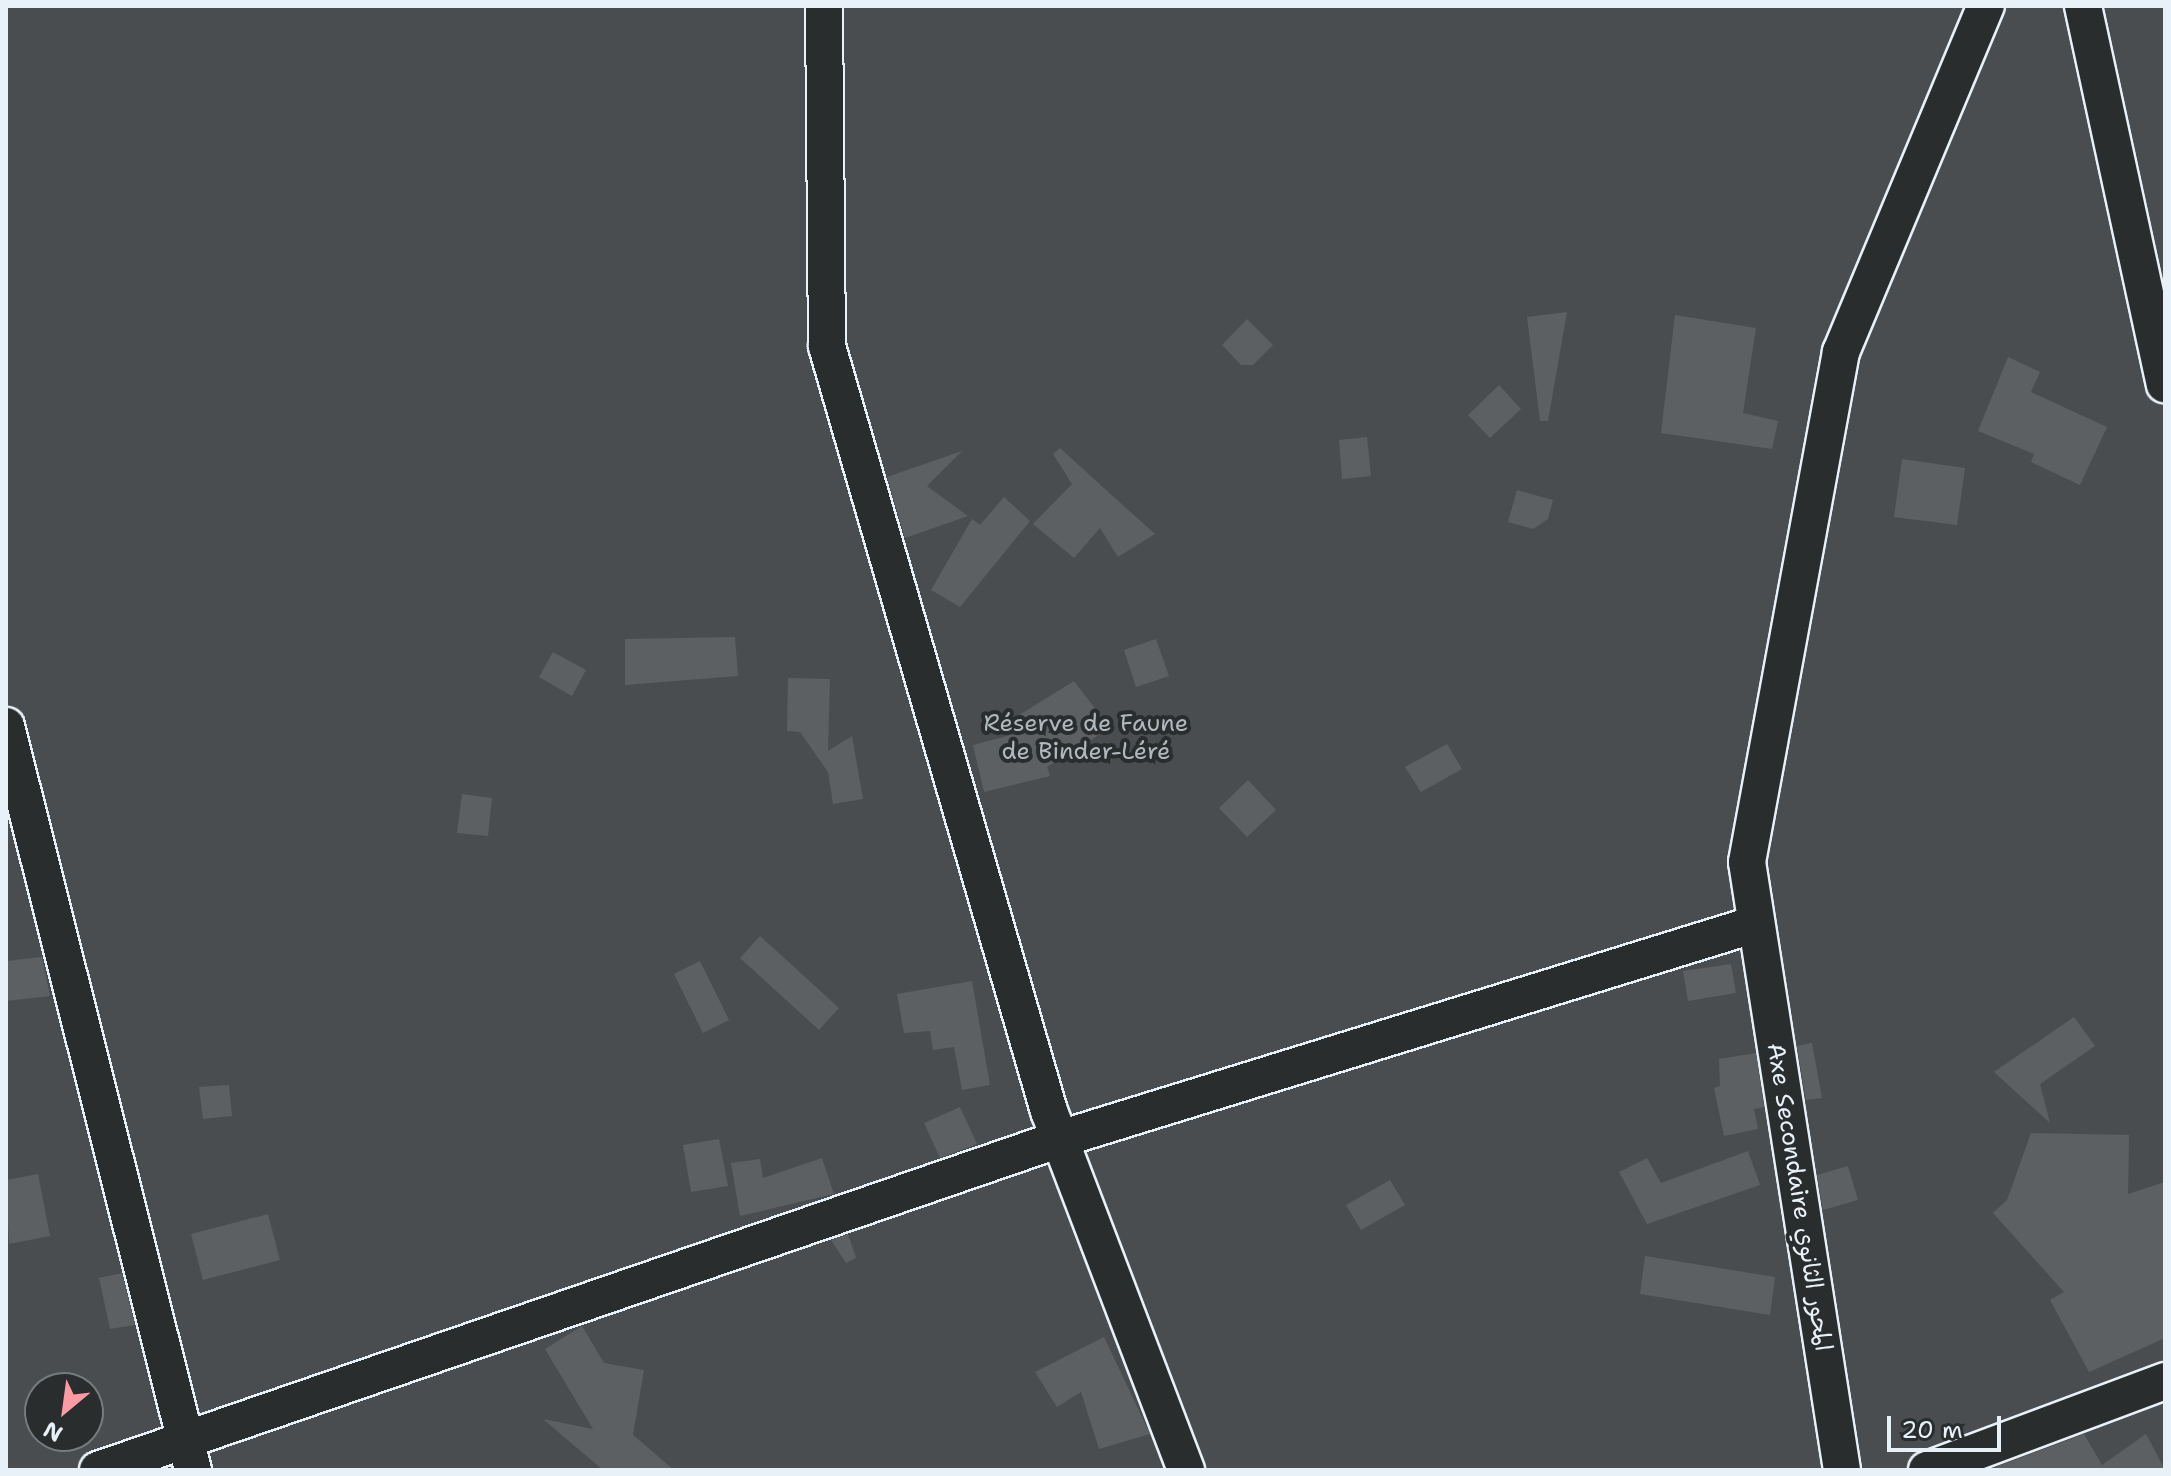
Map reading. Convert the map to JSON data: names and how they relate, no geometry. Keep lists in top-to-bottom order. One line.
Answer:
{"streets":{"street":["Axe Secondaire المحور الثانوي"]},"parks":["Réserve de Faune de Binder-Léré"],"scale_bar":"20 m","north":"bottom left"}
